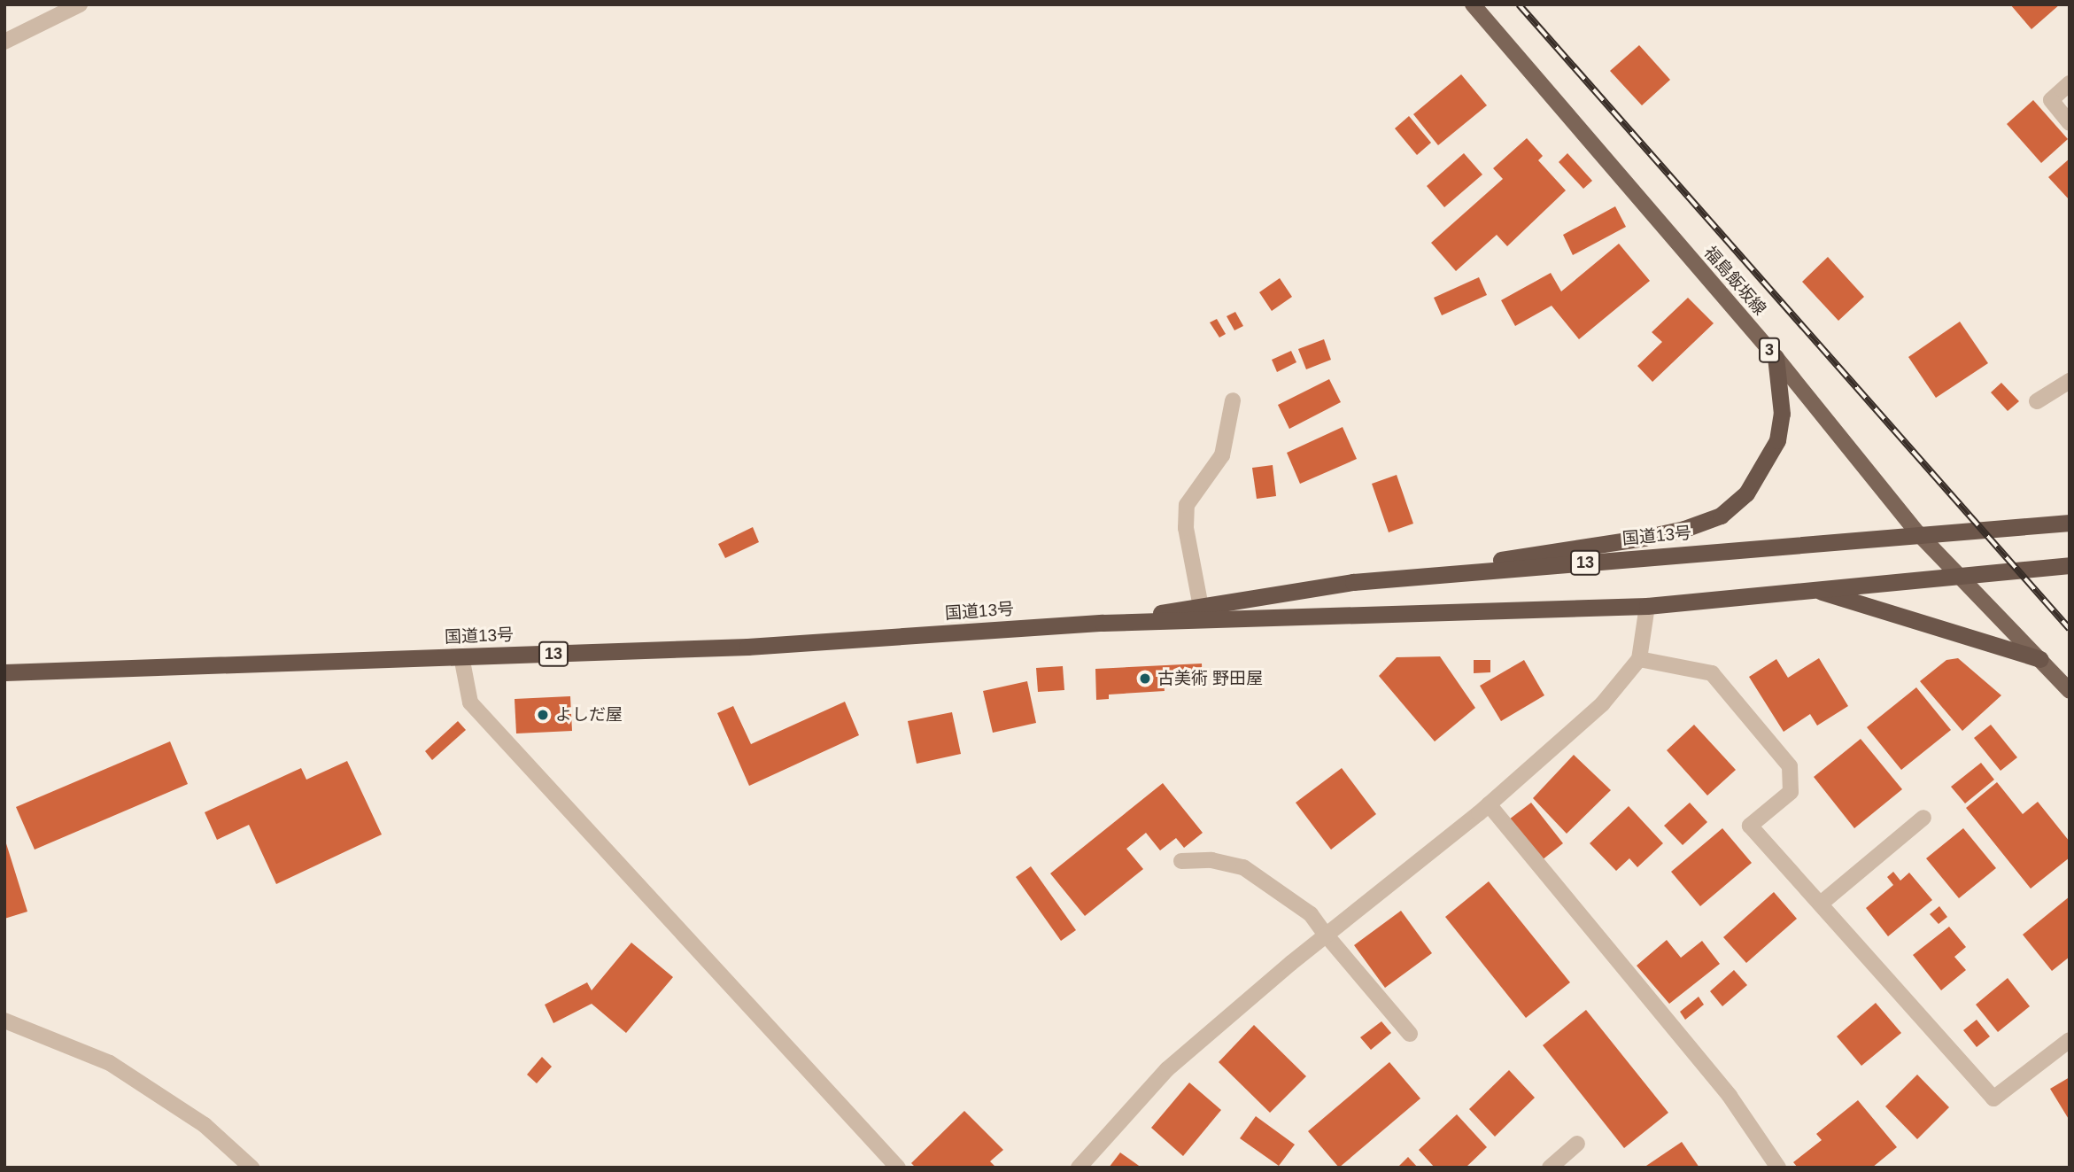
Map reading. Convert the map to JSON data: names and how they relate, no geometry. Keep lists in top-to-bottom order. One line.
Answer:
{"streets":{"highway":["国道13号","13"],"main road":["福島飯坂線","3"]},"crossings":[["福島飯坂線","国道13号"]],"places":["古美術 野田屋","よしだ屋"]}
